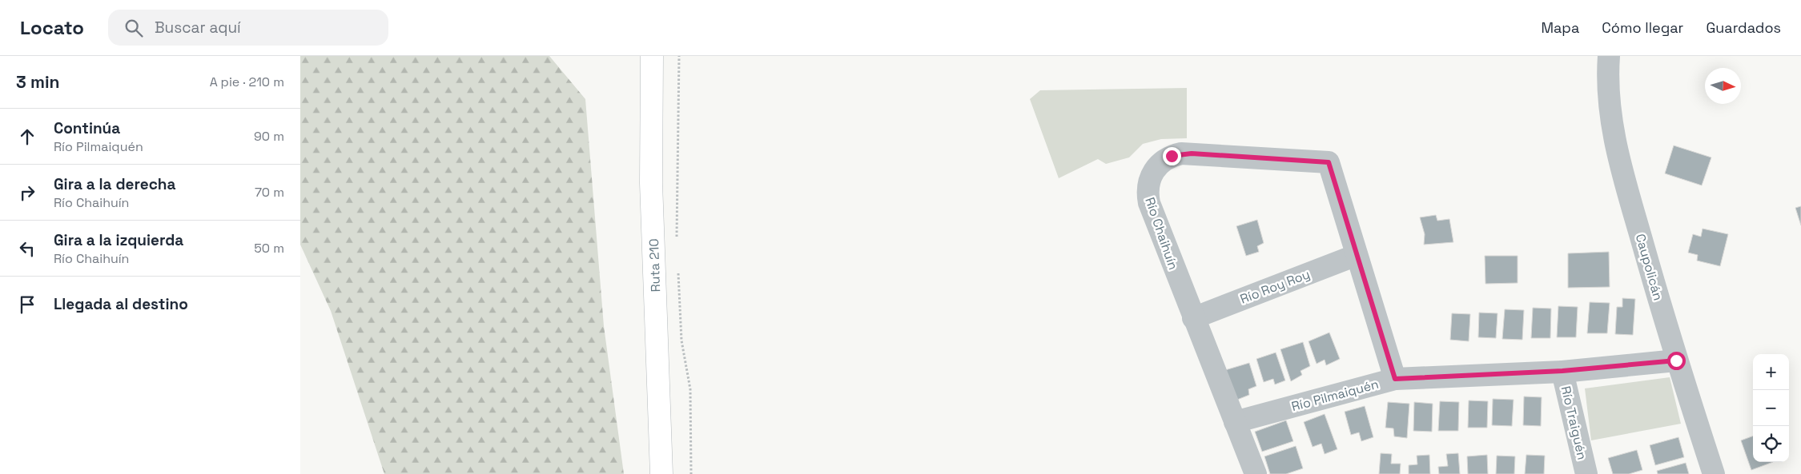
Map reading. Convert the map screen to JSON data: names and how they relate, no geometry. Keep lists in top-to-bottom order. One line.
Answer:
{"streets":{"main road":["Ruta 210"],"street":["Río Chaihuín","Caupolicán","Río Roy Roy","Río Pilmaiquén","Río Traiguén"]},"crossings":[["Río Chaihuín","Río Roy Roy"],["Río Chaihuín","Río Pilmaiquén"],["Caupolicán","Río Pilmaiquén"],["Río Pilmaiquén","Río Traiguén"]],"north":"right","page":{"header":"Locato","search":"Buscar aquí","nav":["Mapa","Cómo llegar","Guardados"],"heading":["3 min","A pie · 210 m"],"list":[["Continúa","Río Pilmaiquén","90 m"],["Gira a la derecha","Río Chaihuín","70 m"],["Gira a la izquierda","Río Chaihuín","50 m"],"Llegada al destino"],"map_buttons":["+","−"]}}
